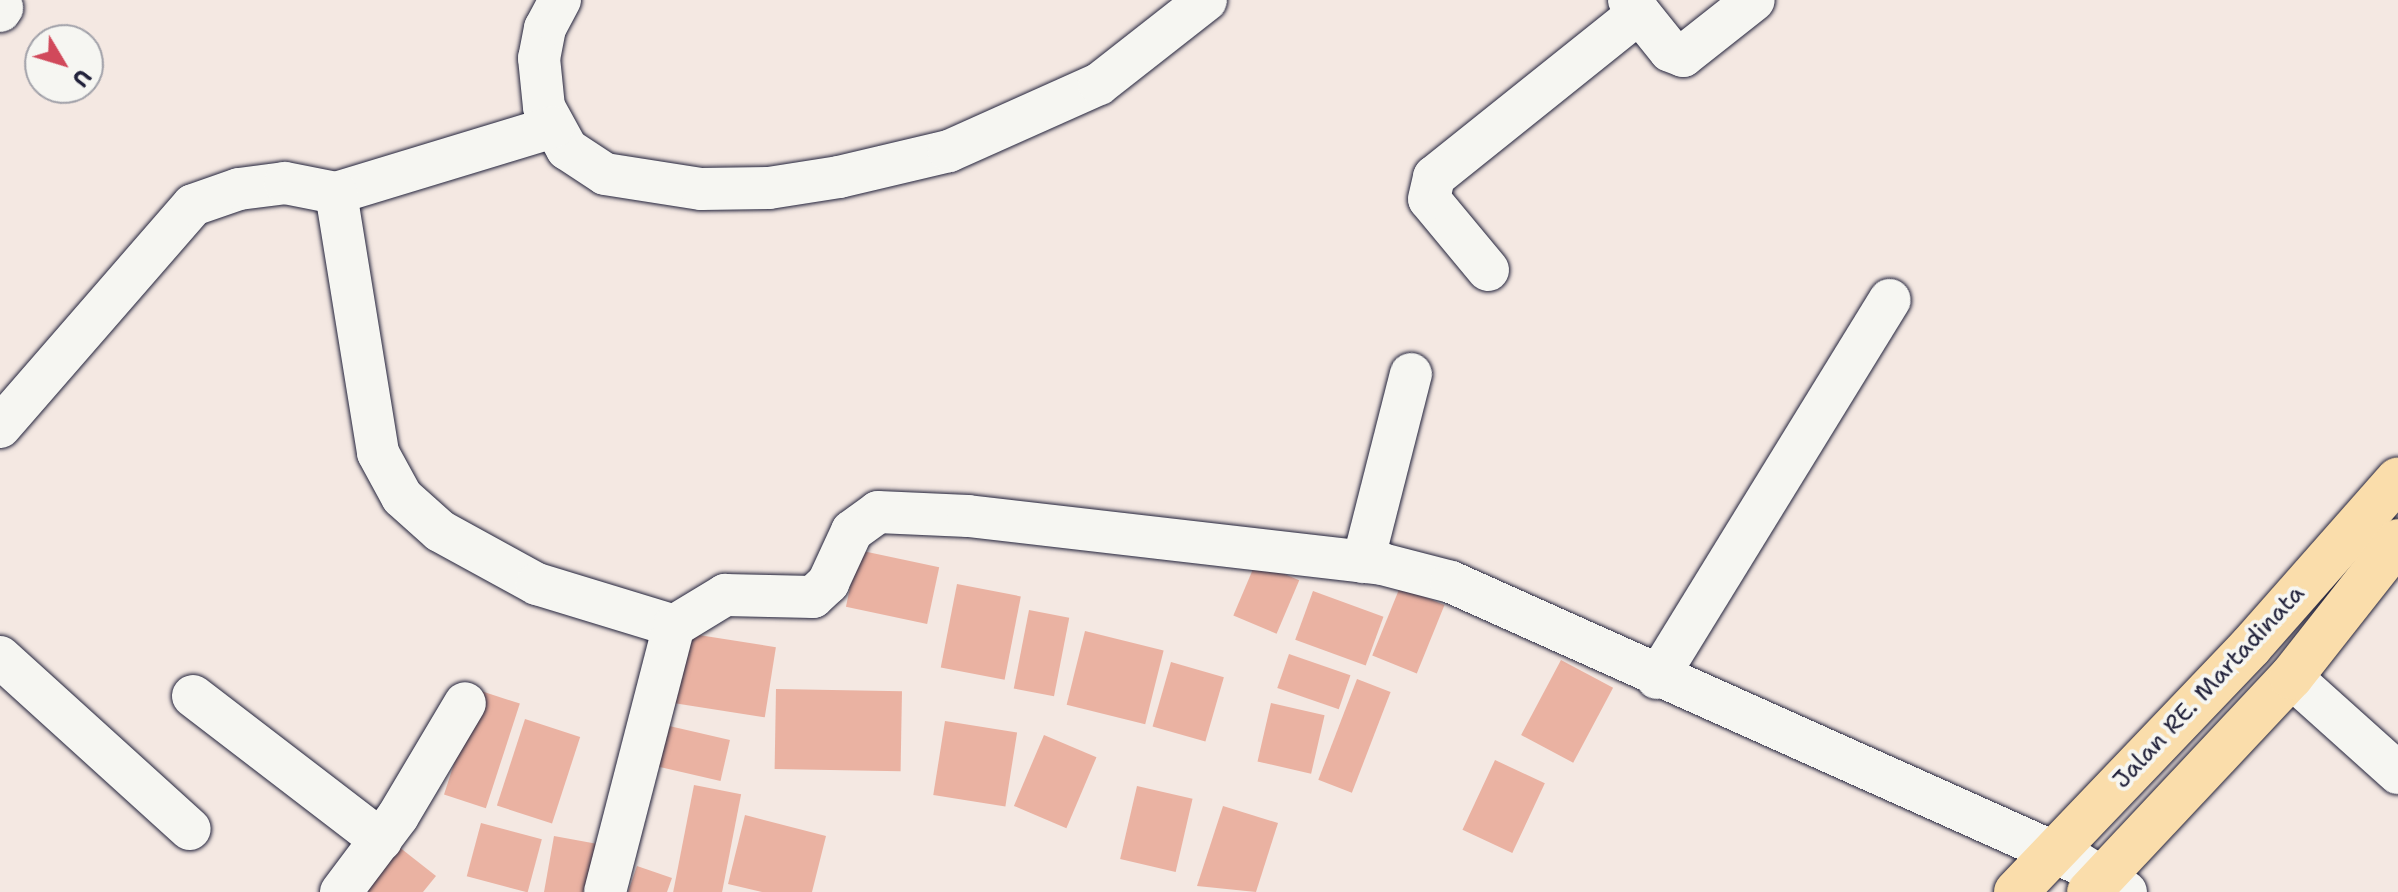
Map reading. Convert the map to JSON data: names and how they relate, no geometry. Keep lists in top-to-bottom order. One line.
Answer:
{"streets":{"highway":["Jalan RE. Martadinata"]},"north":"bottom right"}
